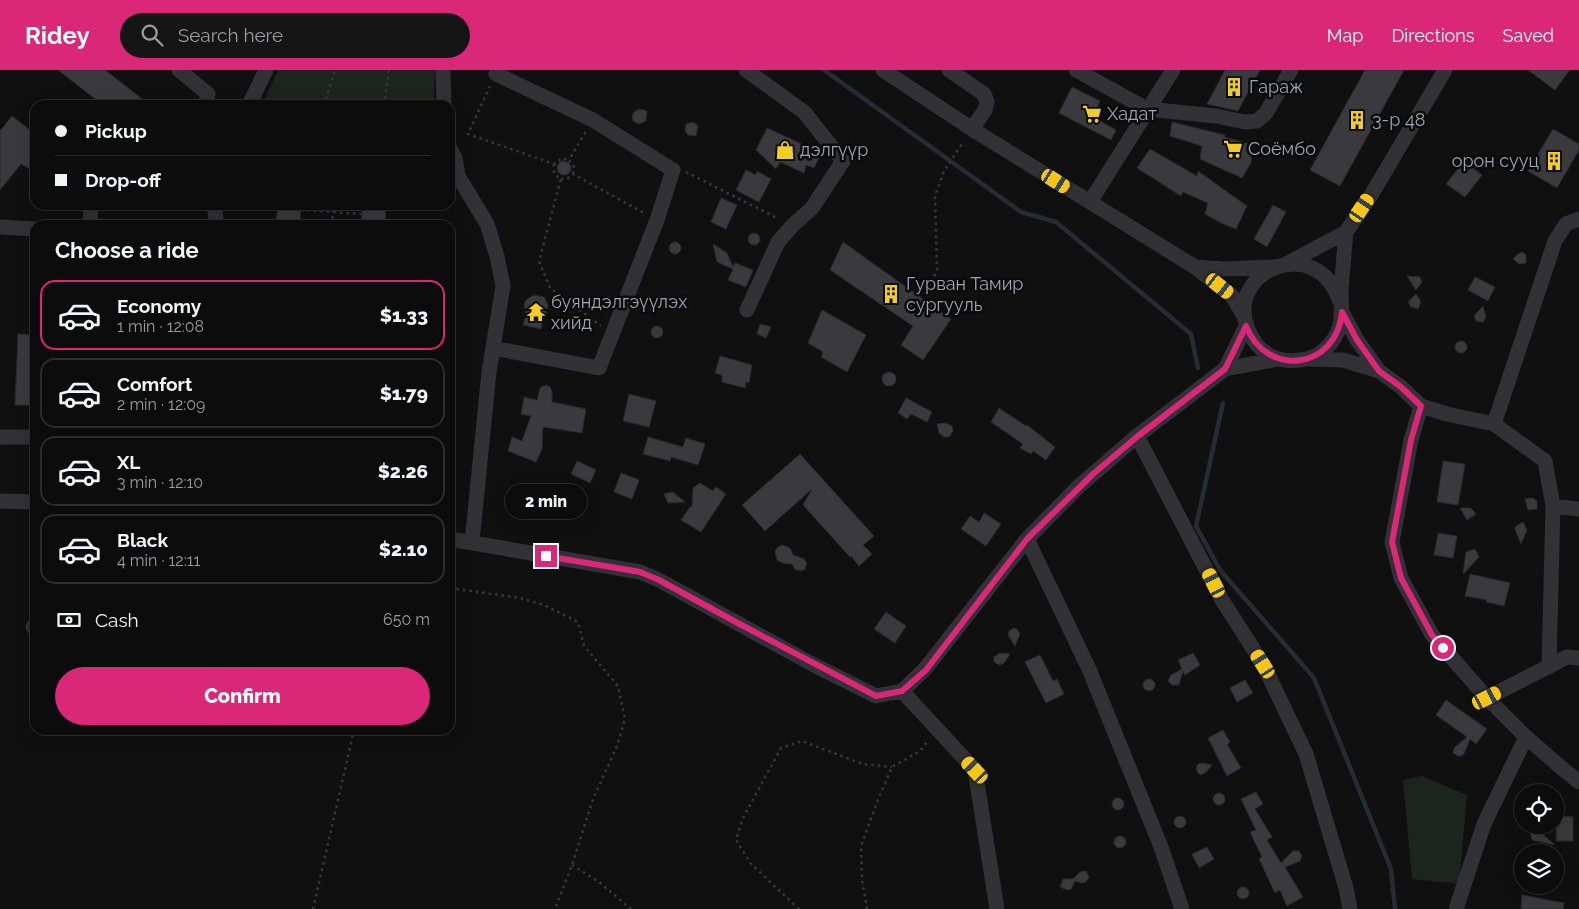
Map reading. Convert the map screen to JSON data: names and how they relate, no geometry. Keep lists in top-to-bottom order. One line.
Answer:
{"places":{"building":["Гараж","3-р 48","орон сууц","Гурван Тамир сургууль"],"supermarket":["Хадат","Соёмбо"],"shop":["дэлгүүр"],"temple":["буяндэлгэүүлэх хийд"]},"page":{"header":"Ridey","search":"Search here","nav":["Map","Directions","Saved"],"banner":["Pickup","Drop-off"],"heading":"Choose a ride","list":[{"name":"Economy","note":"1 min · 12:08","value":"$1.33"},{"name":"Comfort","note":"2 min · 12:09","value":"$1.79"},{"name":"XL","note":"3 min · 12:10","value":"$2.26"},{"name":"Black","note":"4 min · 12:11","value":"$2.10"}],"bubble":"2 min","pay":["Cash","650 m"],"buttons":"Confirm"}}
